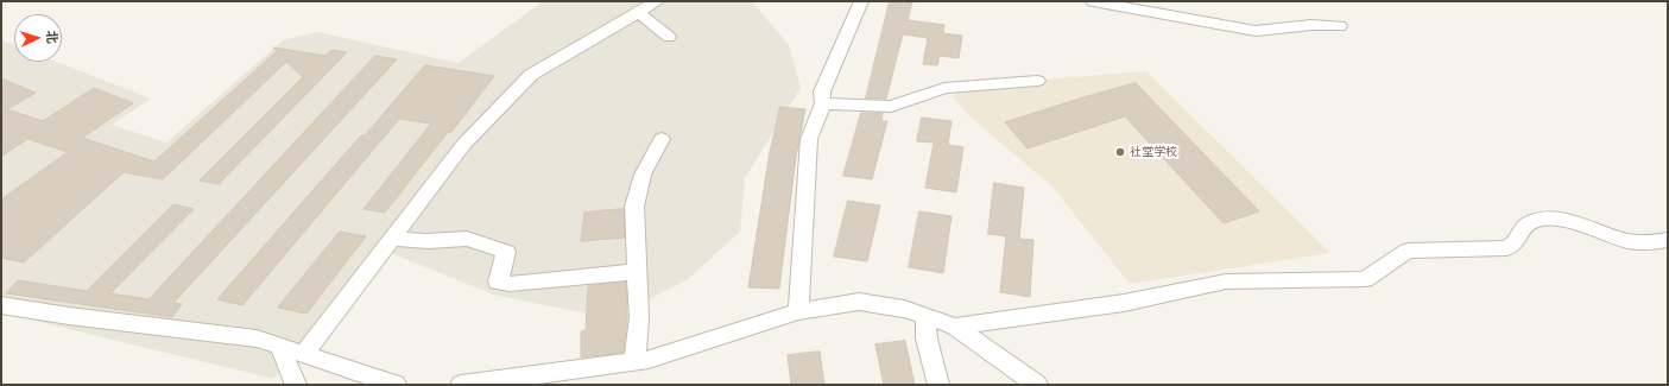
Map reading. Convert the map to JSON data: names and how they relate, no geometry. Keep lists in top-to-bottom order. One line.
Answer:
{"places":["社堂学校"],"north":"right"}
